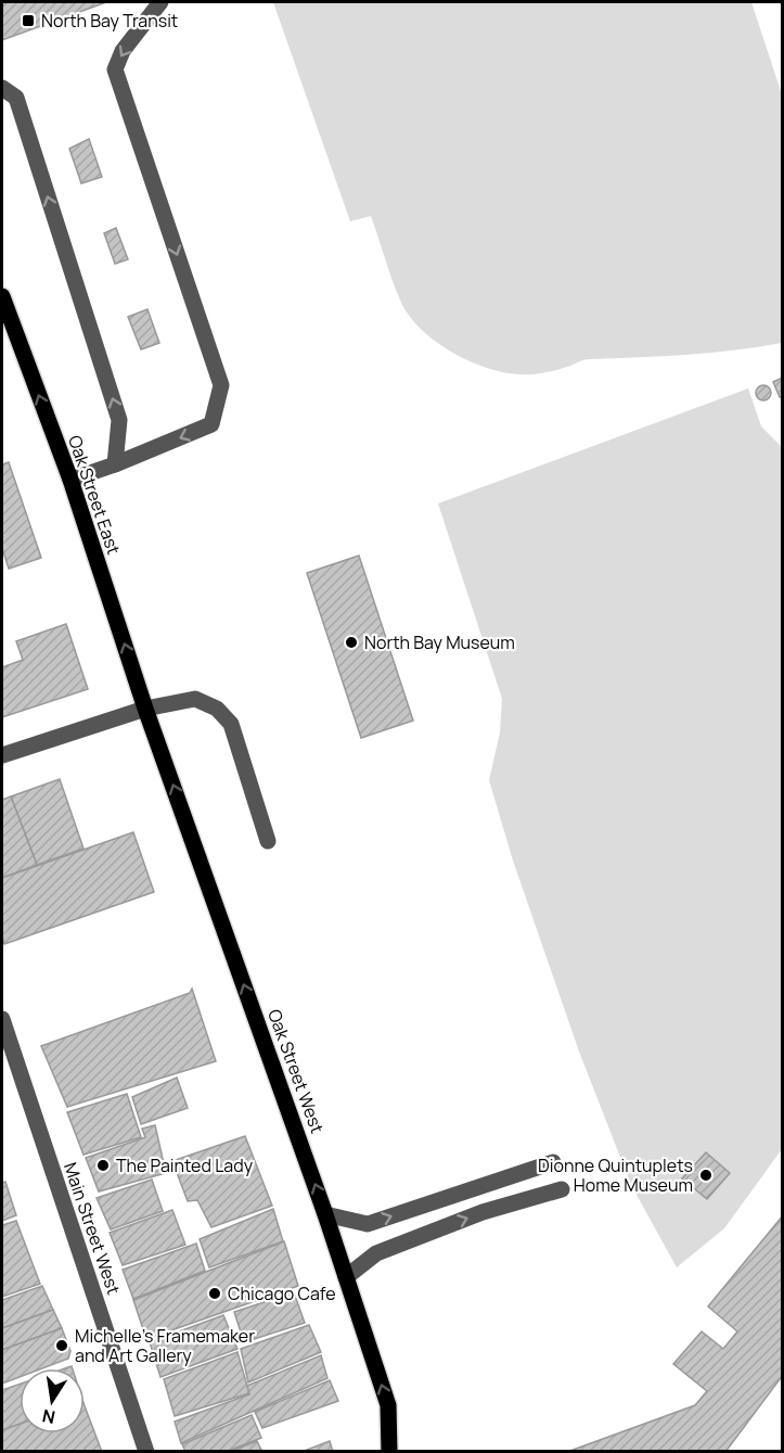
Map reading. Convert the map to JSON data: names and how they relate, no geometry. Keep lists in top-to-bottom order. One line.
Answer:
{"streets":{"main road":["Oak Street East","Oak Street West"],"street":["Main Street West"]},"crossings":[["Oak Street East","Oak Street West"]],"one_way":["Oak Street East","Oak Street West"],"places":{"transit":["North Bay Transit"],"other":["North Bay Museum","The Painted Lady","Dionne Quintuplets Home Museum","Chicago Cafe","Michelle's Framemaker and Art Gallery"]},"north":"bottom"}
